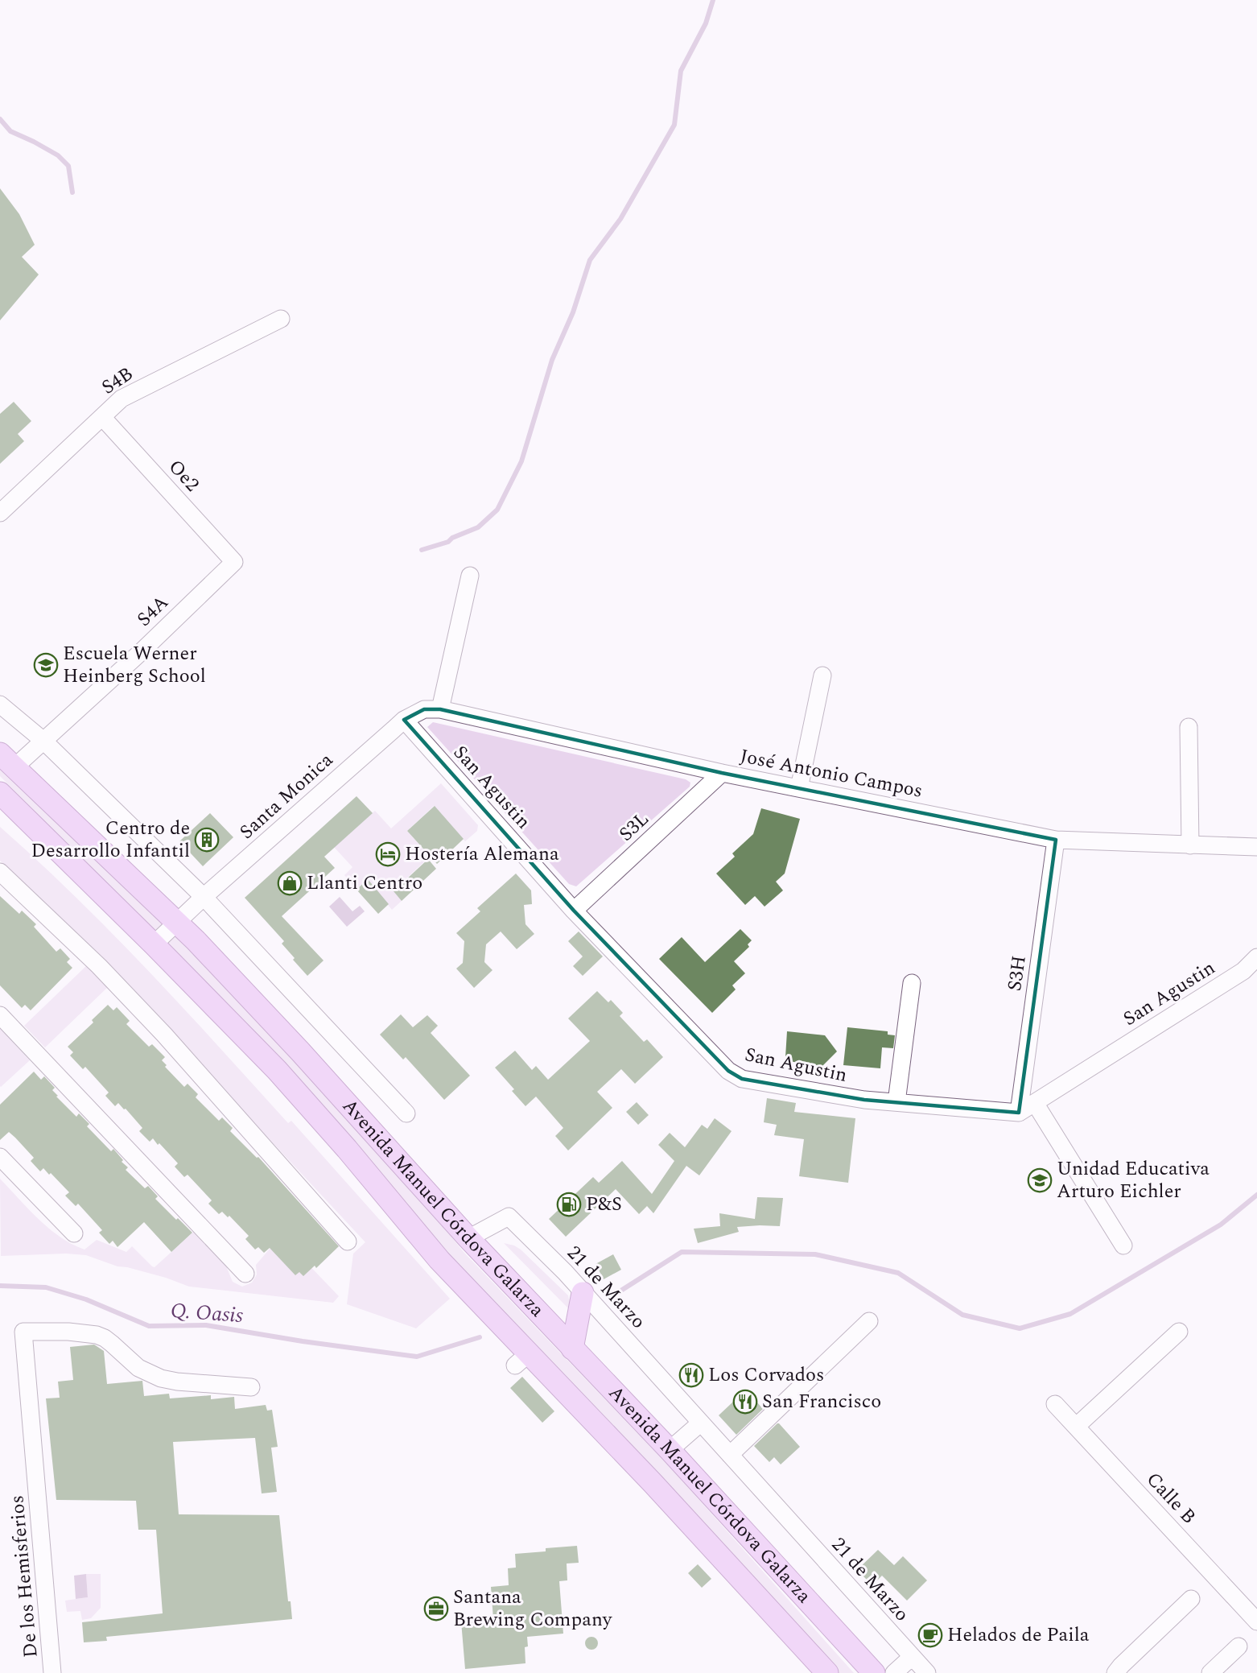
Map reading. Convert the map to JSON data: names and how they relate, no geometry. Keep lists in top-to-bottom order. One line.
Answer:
{"streets":{"main road":["Avenida Manuel Córdova Galarza"],"street":["S4B","Oe2","S4A","José Antonio Campos","San Agustin","Santa Monica","S3L","S3H","21 de Marzo","Calle B","De los Hemisferios"]},"crossings":[["S4B","Oe2"],["Oe2","S4A"],["S4A","Avenida Manuel Córdova Galarza"],["José Antonio Campos","San Agustin"],["José Antonio Campos","Santa Monica"],["José Antonio Campos","S3L"],["José Antonio Campos","S3H"],["San Agustin","Santa Monica"],["San Agustin","S3L"],["San Agustin","S3H"],["Santa Monica","Avenida Manuel Córdova Galarza"],["Avenida Manuel Córdova Galarza","21 de Marzo"]],"water":["Q. Oasis"],"places":{"school or university":["Escuela Werner Heinberg School","Unidad Educativa Arturo Eichler"],"building":["Centro de Desarrollo Infantil"],"hotel":["Hostería Alemana"],"shop":["Llanti Centro"],"fuel station":["P&S"],"restaurant":["Los Corvados","San Francisco"],"office":["Santana Brewing Company"],"cafe":["Helados de Paila"]}}
